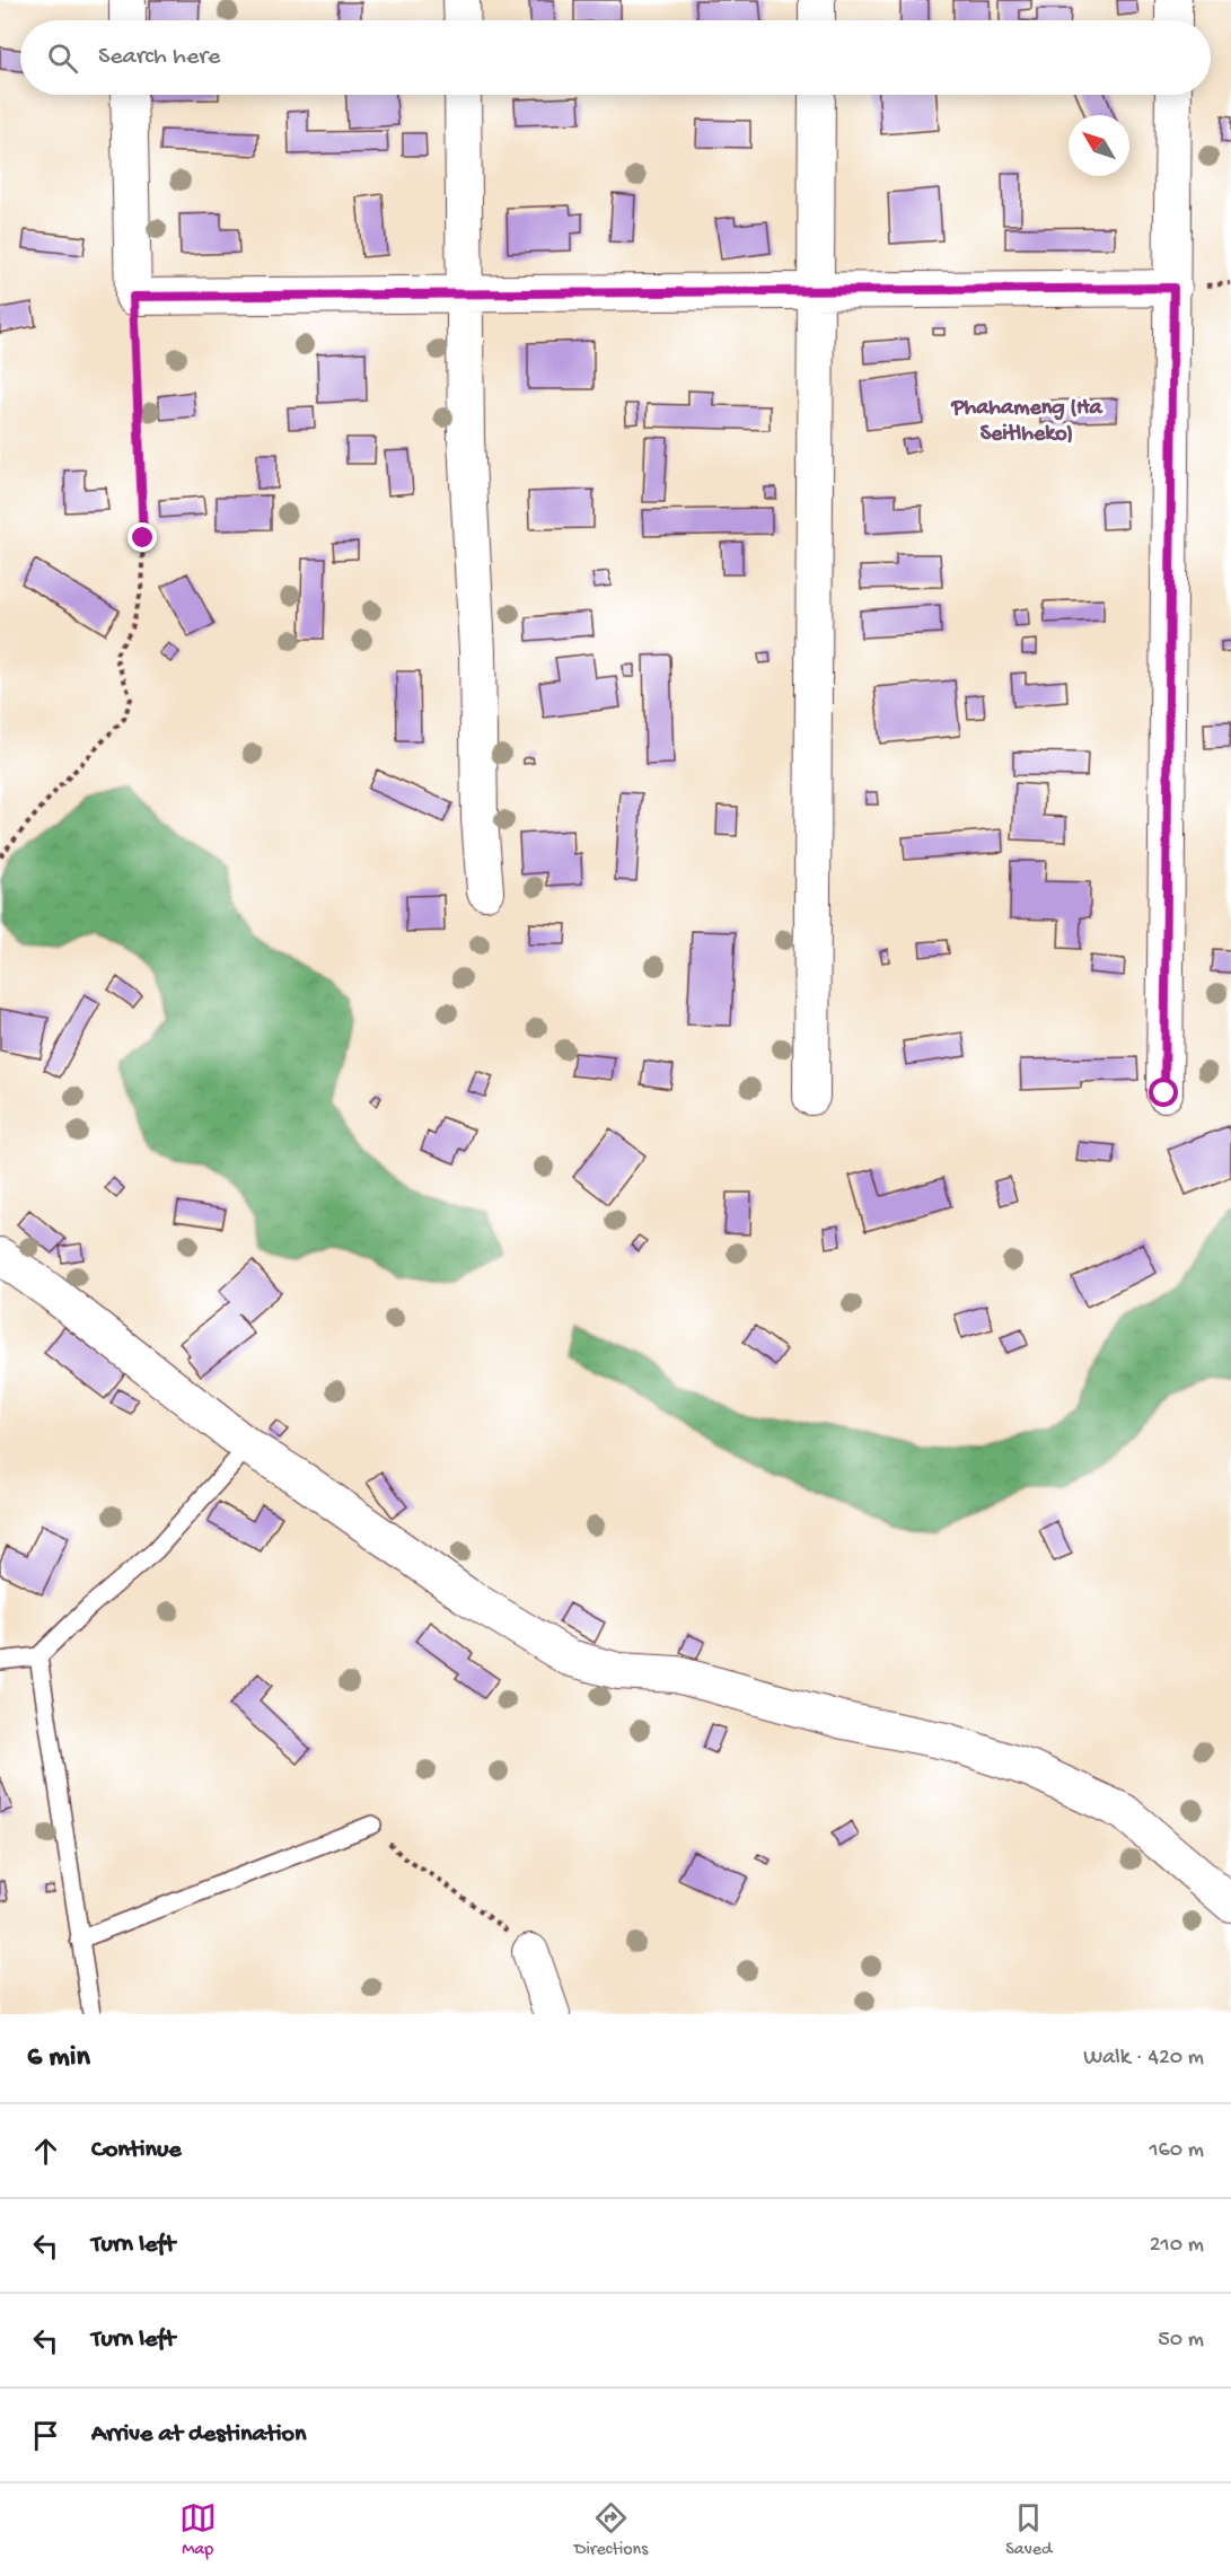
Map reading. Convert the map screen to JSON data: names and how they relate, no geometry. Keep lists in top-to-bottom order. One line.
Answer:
{"districts":["Phahameng (Ha Seitlheko)"],"north":"top left","page":{"search":"Search here","heading":["6 min","Walk · 420 m"],"list":[["Continue","160 m"],["Turn left","210 m"],["Turn left","50 m"],"Arrive at destination"],"nav":["Map","Directions","Saved"]}}
